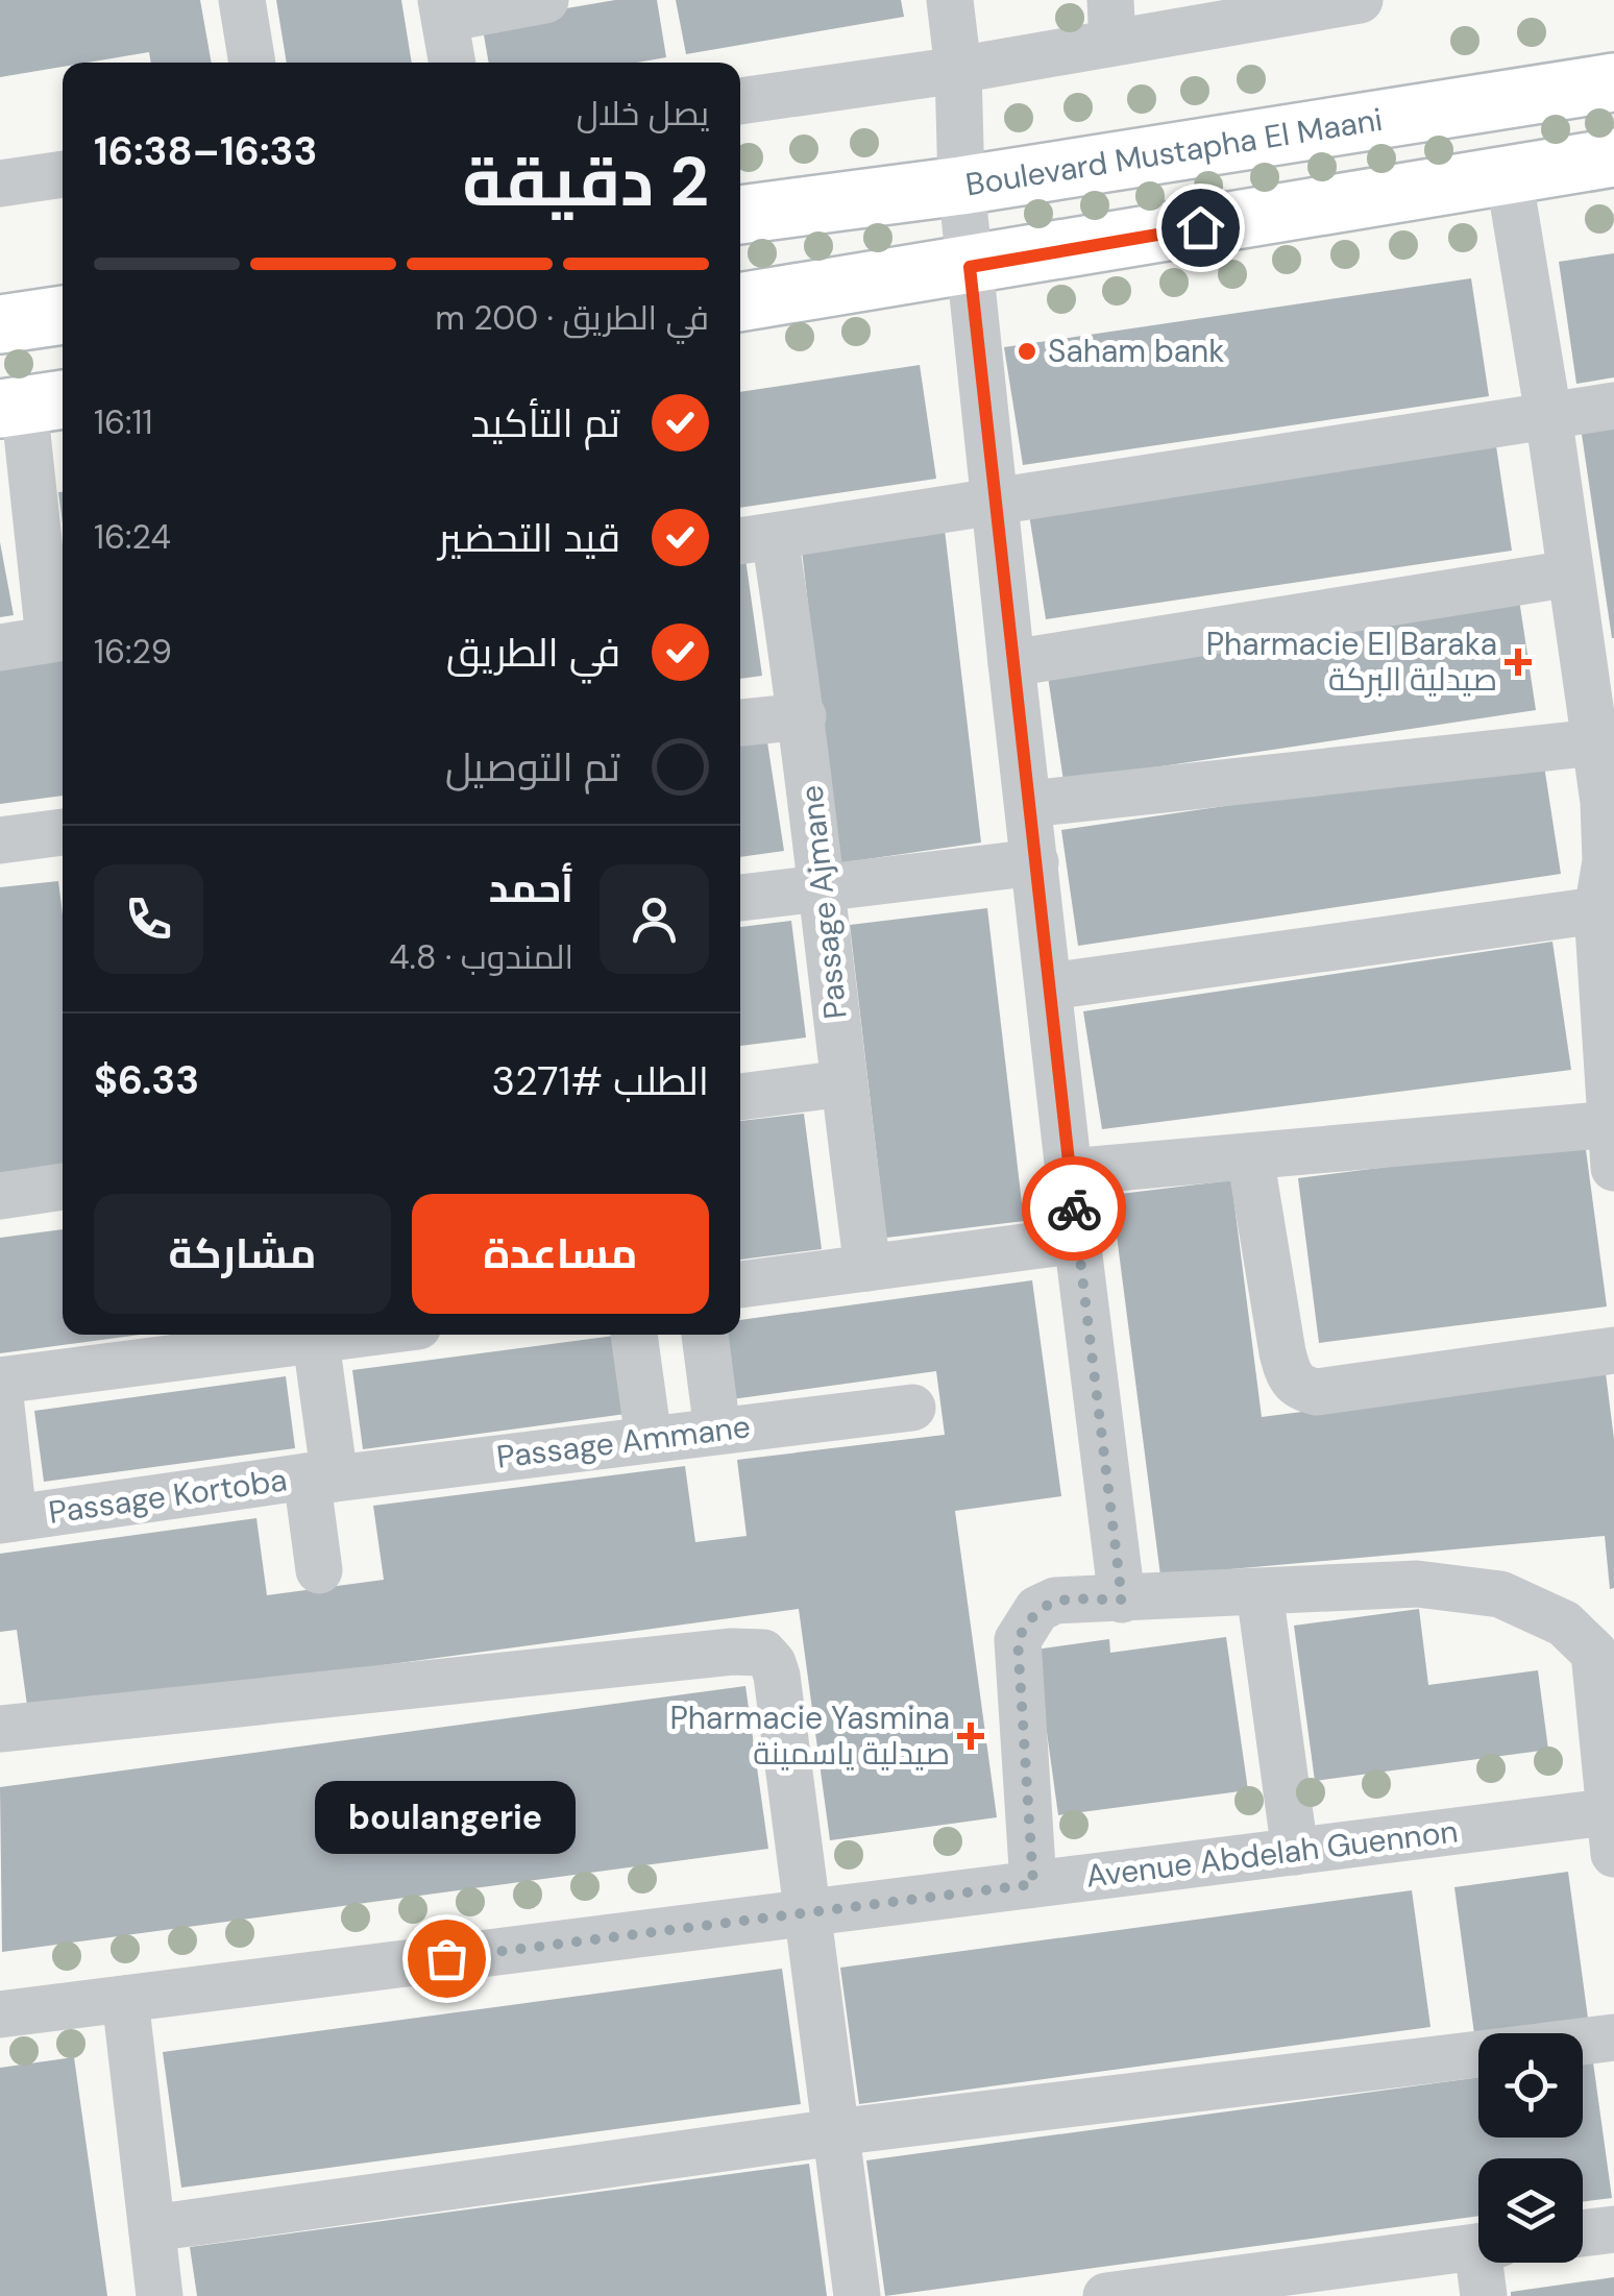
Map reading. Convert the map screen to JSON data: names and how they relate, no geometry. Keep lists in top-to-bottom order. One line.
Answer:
{"streets":{"street":["Boulevard Mustapha El Maani","Passage Ajmane","Passage Ammane","Passage Kortoba","Avenue Abdelah Guennon"]},"crossings":[["Passage Ammane","Passage Kortoba"]],"places":{"other":["Saham bank","boulangerie"],"health":["Pharmacie El Baraka صيدلية البركة","Pharmacie Yasmina صيدلية ياسمينة"]},"page":{"heading":["2 دقيقة","يصل خلال","16:33–16:38"],"panel":["أحمد","المندوب · 4.8","الطلب #3271","$6.33"],"bar":"في الطريق · 200 m","list":[["تم التأكيد","16:11"],["قيد التحضير","16:24"],["في الطريق","16:29"],"تم التوصيل"],"buttons":["مساعدة","مشاركة"],"bubble":"boulangerie"}}
